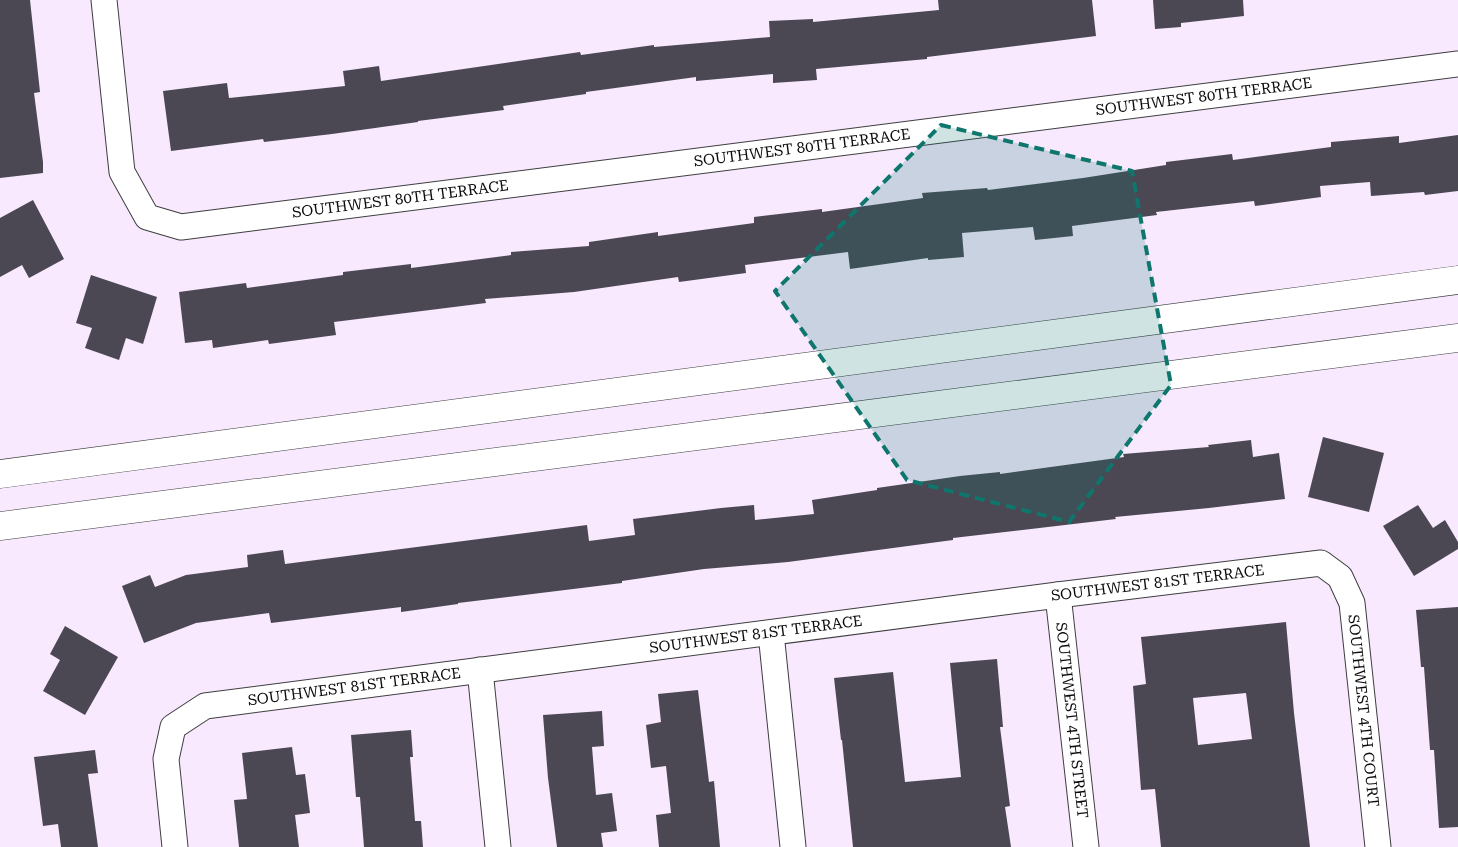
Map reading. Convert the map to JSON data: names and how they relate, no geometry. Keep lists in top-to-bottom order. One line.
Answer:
{"streets":{"street":["SOUTHWEST 80TH TERRACE","SOUTHWEST 81ST TERRACE","SOUTHWEST 4TH COURT","SOUTHWEST 4TH STREET"]},"crossings":[["SOUTHWEST 81ST TERRACE","SOUTHWEST 4TH COURT"],["SOUTHWEST 81ST TERRACE","SOUTHWEST 4TH STREET"]]}
